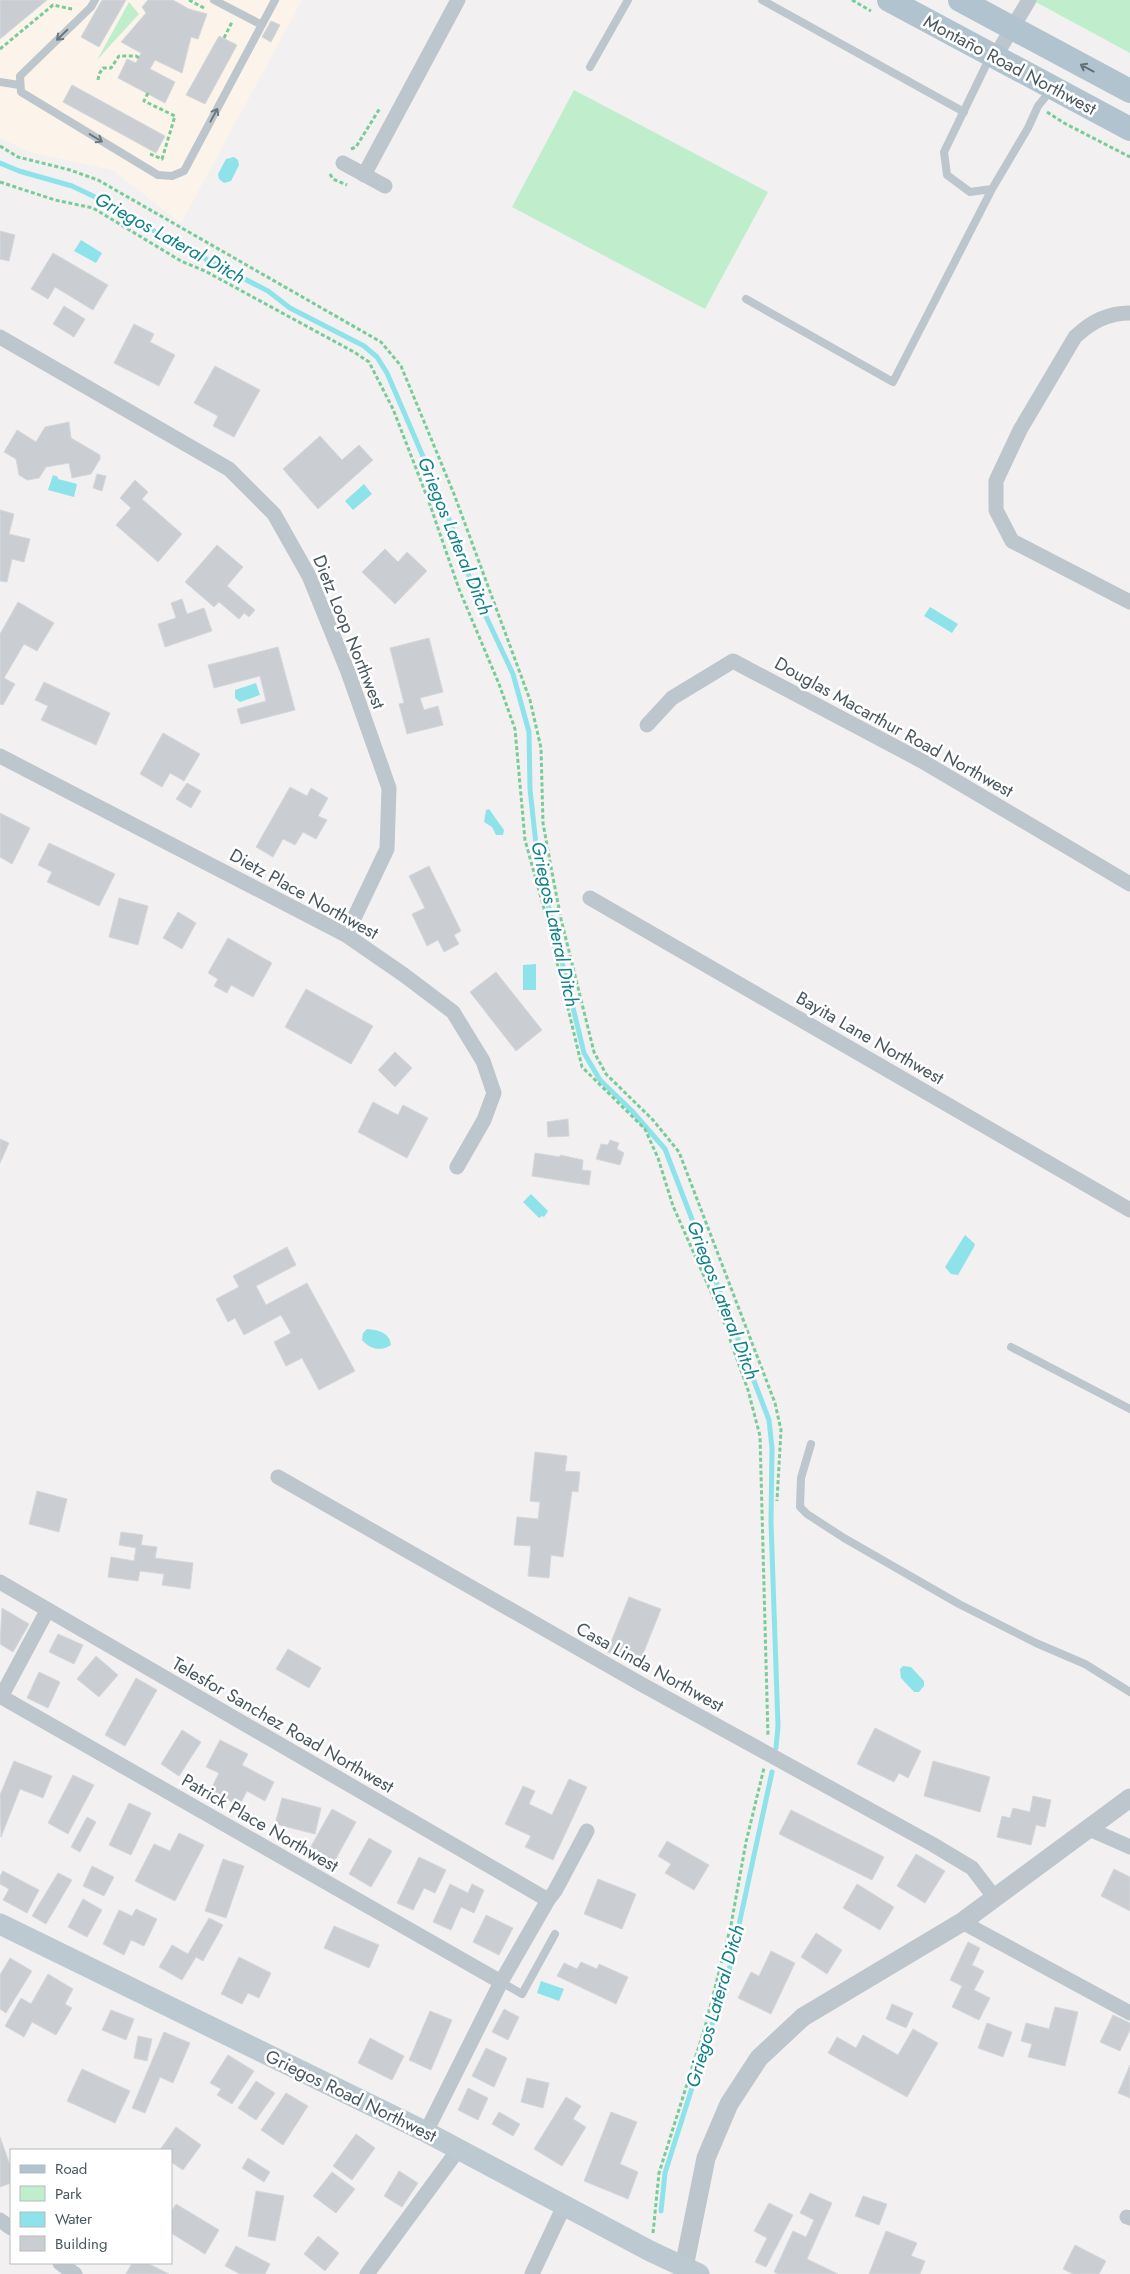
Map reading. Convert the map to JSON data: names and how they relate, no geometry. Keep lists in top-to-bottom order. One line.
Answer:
{"streets":{"main road":["Montaño Road Northwest","Griegos Road Northwest"],"street":["Dietz Loop Northwest","Douglas Macarthur Road Northwest","Dietz Place Northwest","Bayita Lane Northwest","Casa Linda Northwest","Telesfor Sanchez Road Northwest","Patrick Place Northwest"]},"crossings":[["Dietz Loop Northwest","Dietz Place Northwest"]],"water":["Griegos Lateral Ditch"],"legend":["Road","Park","Water","Building"]}
